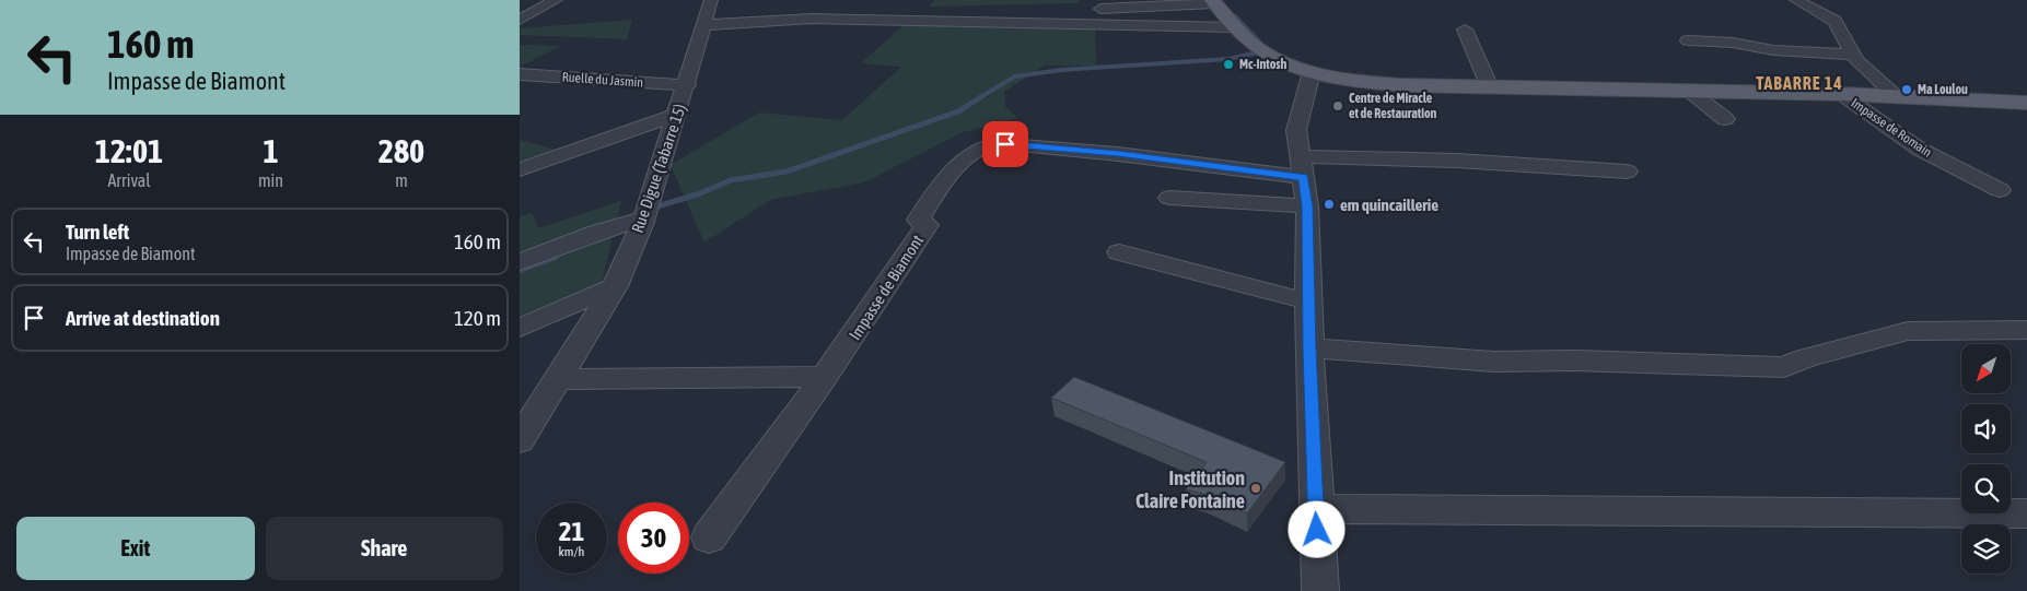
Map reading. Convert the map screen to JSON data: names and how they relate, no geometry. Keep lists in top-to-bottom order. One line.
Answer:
{"streets":{"street":["Ruelle du Jasmin","Impasse de Romain","Rue Digue (Tabarre 15)","Impasse de Biamont"]},"crossings":[["Ruelle du Jasmin","Rue Digue (Tabarre 15)"]],"districts":["TABARRE 14"],"places":["Mc-Intosh","Ma Loulou","Centre de Miracle et de Restauration","em quincaillerie","Institution Claire Fontaine"],"north":"bottom left","page":{"turn":["160 m","Impasse de Biamont"],"eta":["12:01","Arrival","1","min","280","m"],"list":[{"name":"Turn left","note":"Impasse de Biamont","value":"160 m"},{"name":"Arrive at destination","value":"120 m"}],"speed":"21 km/h","limit":"30","buttons":["Exit","Share"]}}
